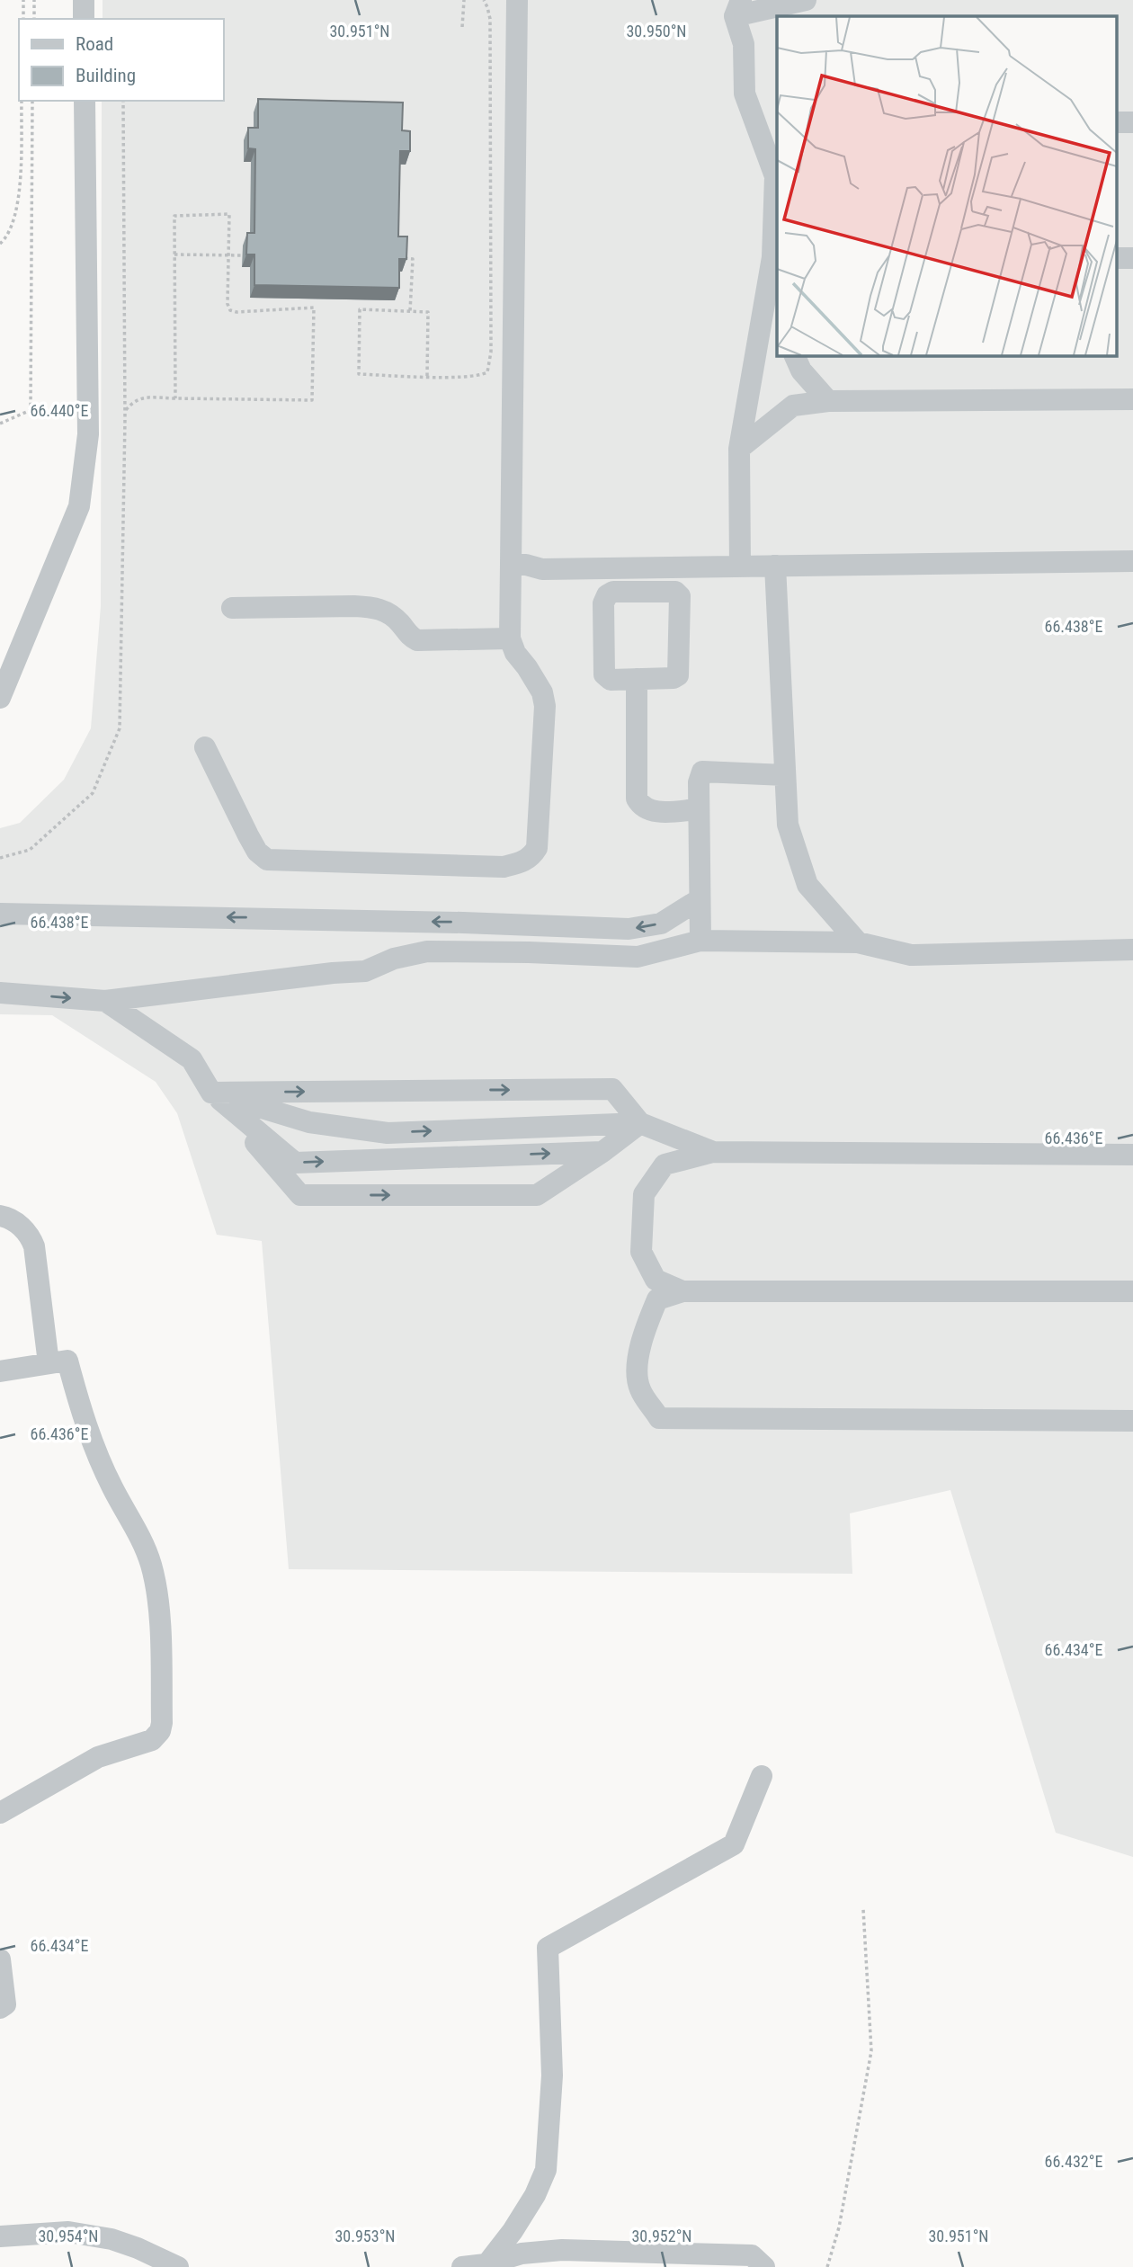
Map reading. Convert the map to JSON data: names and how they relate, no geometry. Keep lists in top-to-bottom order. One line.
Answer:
{"legend":["Road","Building"],"coordinates":["30.951°N","30.950°N","66.440°E","66.438°E","66.436°E","66.434°E","66.432°E","30.954°N","30.953°N","30.952°N"]}
